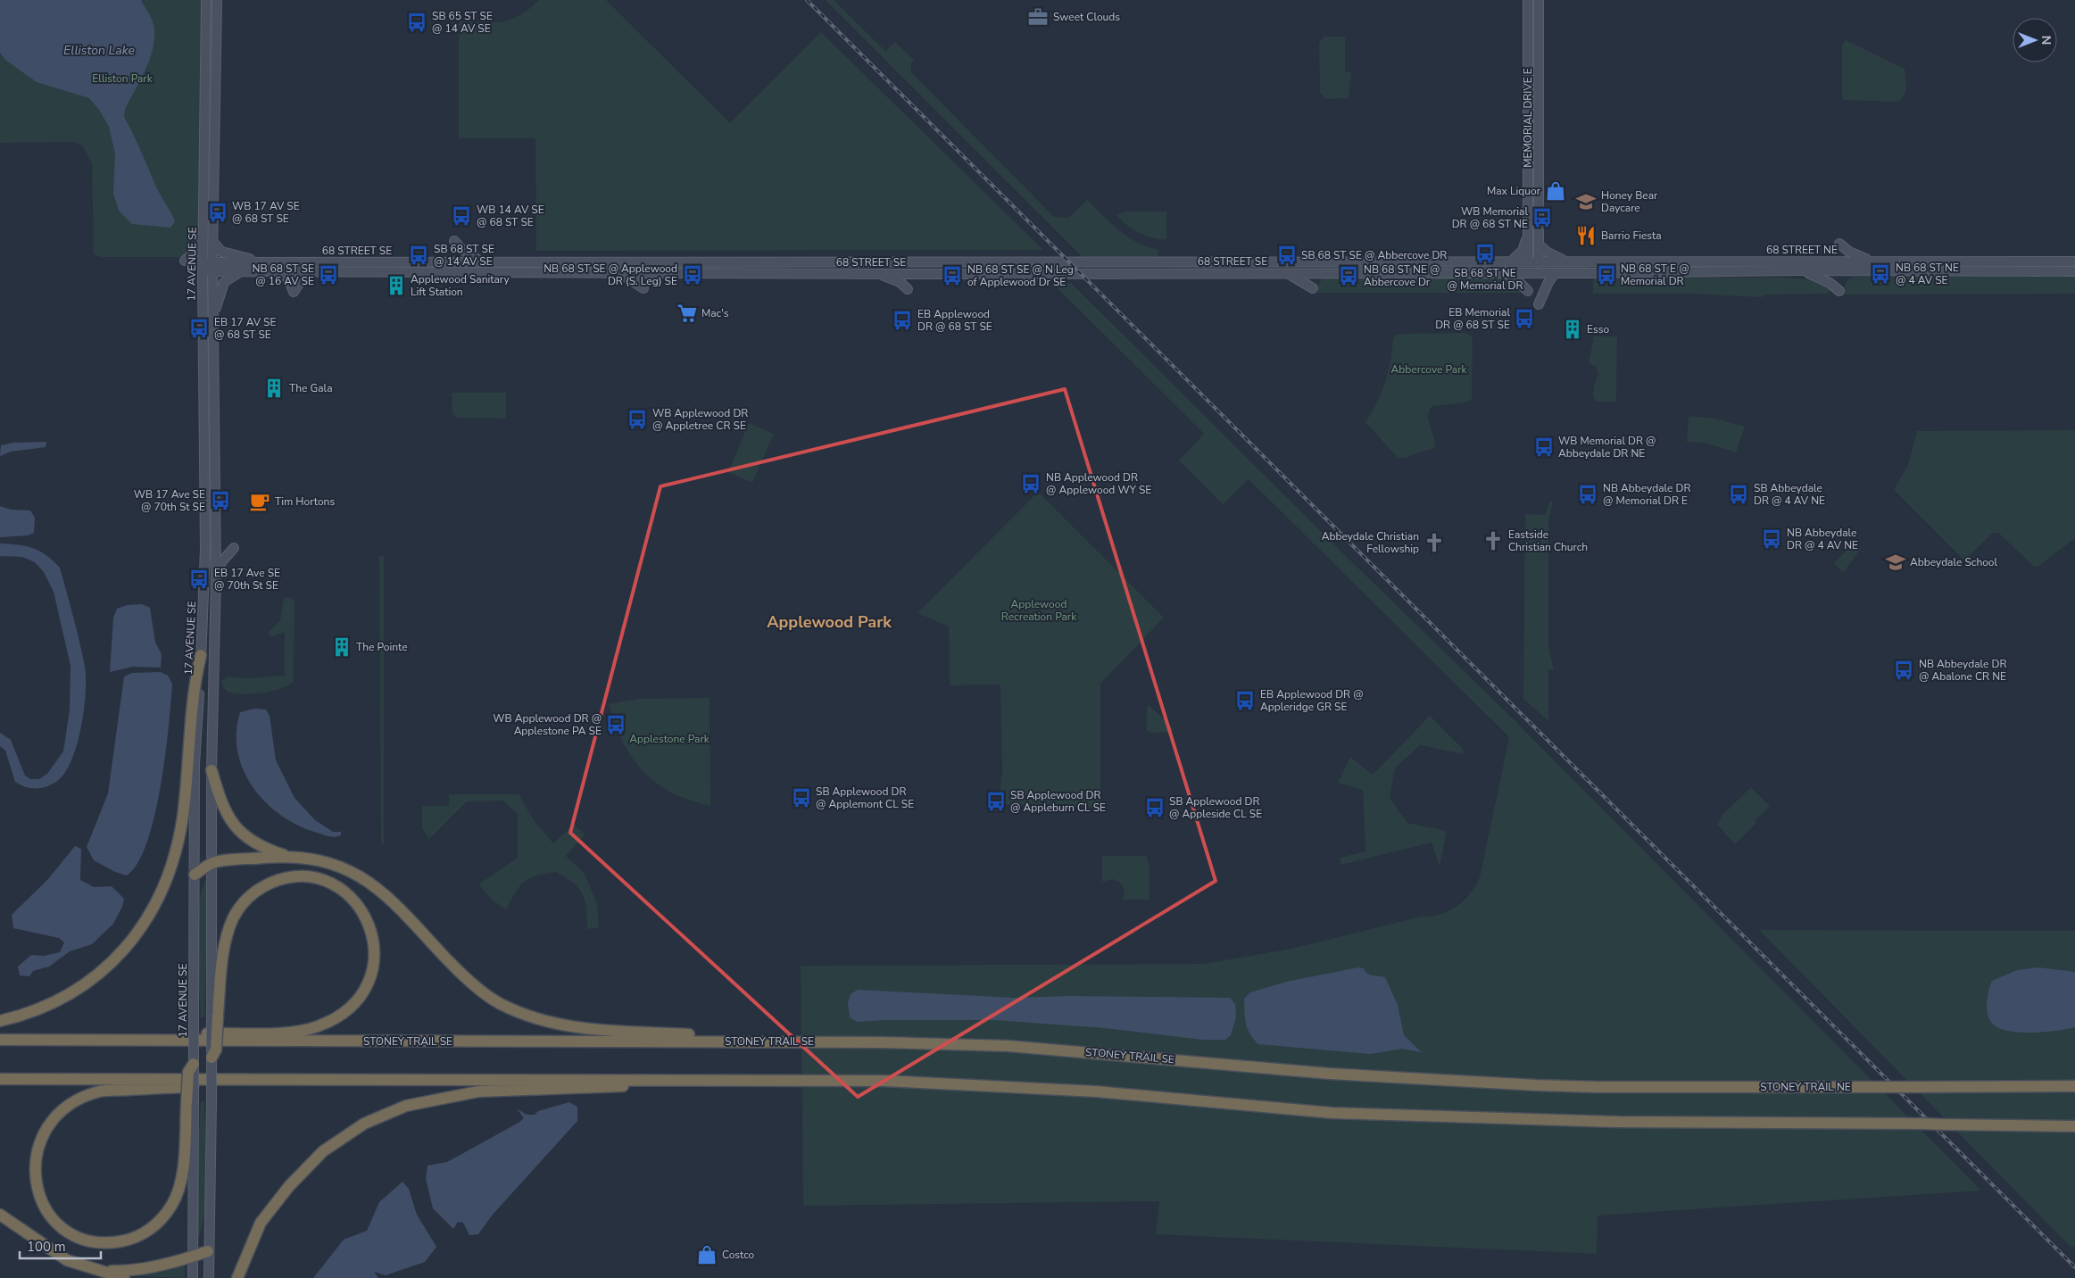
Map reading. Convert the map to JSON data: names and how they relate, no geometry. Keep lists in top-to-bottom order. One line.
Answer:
{"streets":{"highway":["STONEY TRAIL SE","STONEY TRAIL NE"],"main road":["MEMORIAL DRIVE E","68 STREET NE","68 STREET SE","17 AVENUE SE"]},"crossings":[["MEMORIAL DRIVE E","68 STREET NE"],["MEMORIAL DRIVE E","68 STREET SE"],["68 STREET NE","68 STREET SE"],["68 STREET SE","17 AVENUE SE"],["STONEY TRAIL SE","STONEY TRAIL NE"]],"districts":["Applewood Park"],"water":["Elliston Lake"],"parks":["Elliston Park","Abbercove Park","Applewood Recreation Park","Applestone Park"],"places":{"office":["Sweet Clouds"],"bus stop":["SB 65 ST SE @ 14 AV SE","WB 17 AV SE @ 68 ST SE","WB 14 AV SE @ 68 ST SE","WB Memorial DR @ 68 ST NE","SB 68 ST NE @ Memorial DR","SB 68 ST SE @ 14 AV SE","SB 68 ST SE @ Abbercove DR","NB 68 ST NE @ 4 AV SE","NB 68 ST SE @ 16 AV SE","NB 68 ST SE @ Applewood DR (S. Leg) SE","NB 68 ST E @ Memorial DR","NB 68 ST SE @ N Leg of Applewood Dr SE","NB 68 ST NE @ Abbercove Dr","EB Memorial DR @ 68 ST SE","EB Applewood DR @ 68 ST SE","EB 17 AV SE @ 68 ST SE","WB Applewood DR @ Appletree CR SE","WB Memorial DR @ Abbeydale DR NE","NB Applewood DR @ Applewood WY SE","NB Abbeydale DR @ Memorial DR E","SB Abbeydale DR @ 4 AV NE","WB 17 Ave SE @ 70th St SE","NB Abbeydale DR @ 4 AV NE","EB 17 Ave SE @ 70th St SE","NB Abbeydale DR @ Abalone CR NE","EB Applewood DR @ Appleridge GR SE","WB Applewood DR @ Applestone PA SE","SB Applewood DR @ Applemont CL SE","SB Applewood DR @ Appleburn CL SE","SB Applewood DR @ Appleside CL SE"],"shop":["Max Liquor","Costco"],"school or university":["Honey Bear Daycare","Abbeydale School"],"restaurant":["Barrio Fiesta"],"building":["Applewood Sanitary Lift Station","Esso","The Gala","The Pointe"],"supermarket":["Mac's"],"cafe":["Tim Hortons"],"church":["Eastside Christian Church","Abbeydale Christian Fellowship"]},"scale_bar":"100 m","north":"right"}
